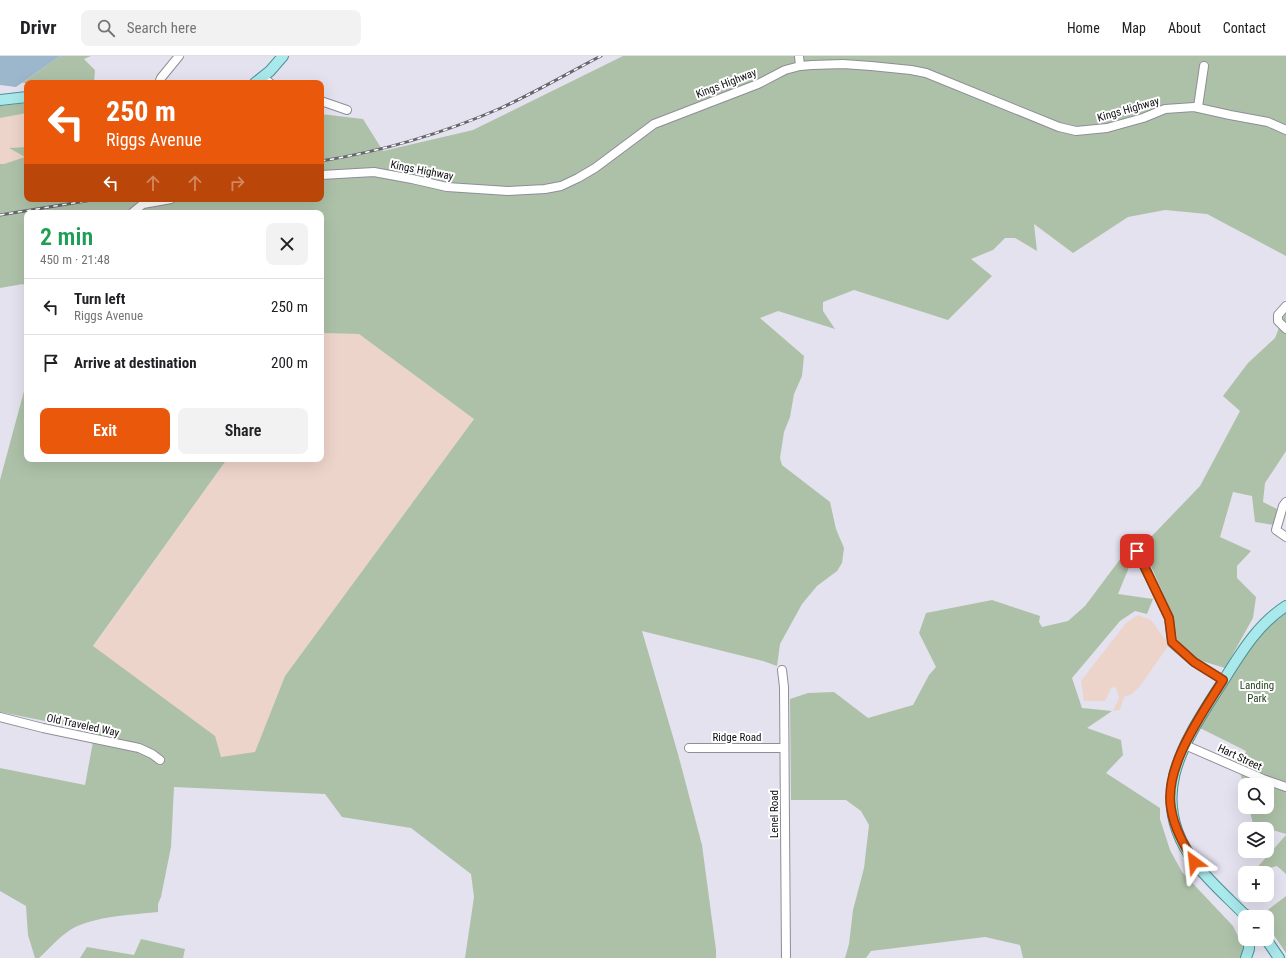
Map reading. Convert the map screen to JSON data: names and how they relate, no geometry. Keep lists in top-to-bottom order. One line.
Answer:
{"streets":{"street":["Kings Highway","Old Traveled Way","Ridge Road","Hart Street","Lenel Road"]},"crossings":[["Ridge Road","Lenel Road"]],"parks":["Landing Park"],"page":{"header":"Drivr","search":"Search here","nav":["Home","Map","About","Contact"],"turn":["250 m","Riggs Avenue"],"heading":["2 min","450 m · 21:48"],"list":[{"name":"Turn left","note":"Riggs Avenue","value":"250 m"},{"name":"Arrive at destination","value":"200 m"}],"buttons":["Exit","Share"],"map_buttons":["+","−"]}}
